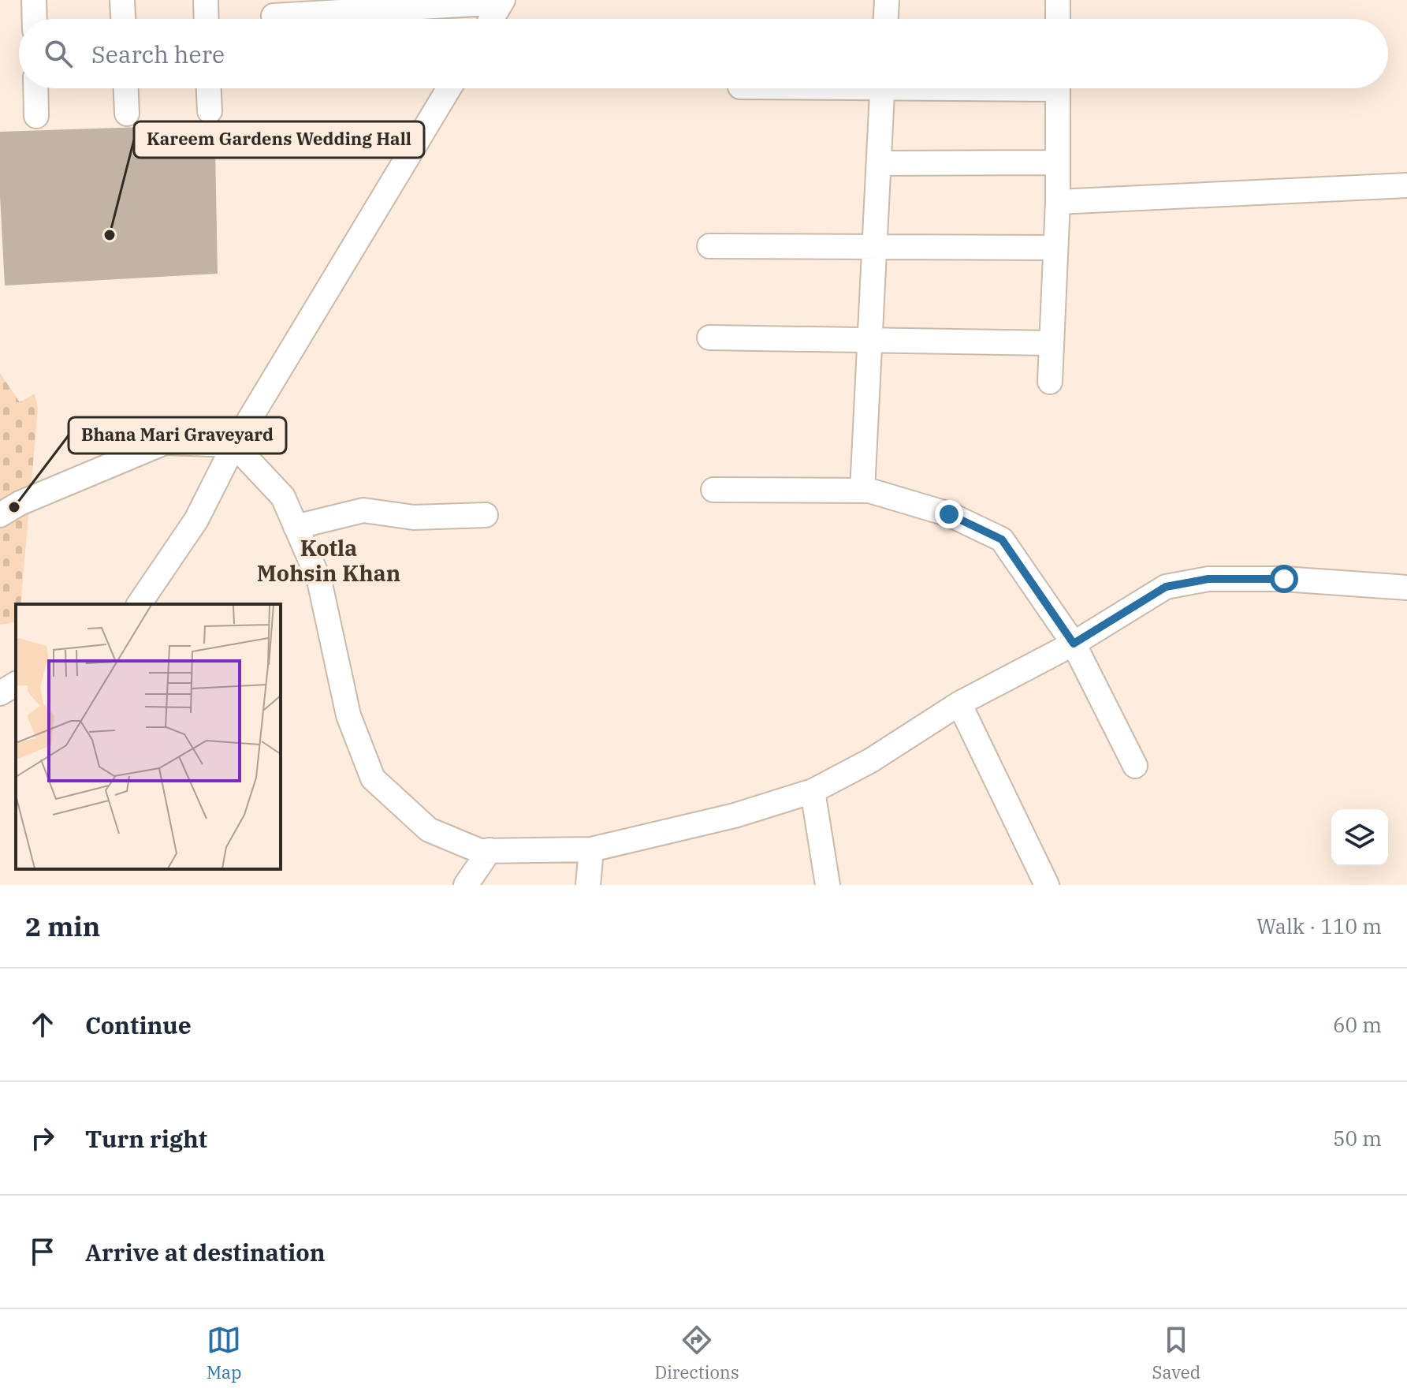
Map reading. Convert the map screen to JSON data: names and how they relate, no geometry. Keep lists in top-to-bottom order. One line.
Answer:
{"districts":["Kotla Mohsin Khan"],"places":["Kareem Gardens Wedding Hall","Bhana Mari Graveyard"],"page":{"search":"Search here","heading":["2 min","Walk · 110 m"],"list":[["Continue","60 m"],["Turn right","50 m"],"Arrive at destination"],"nav":["Map","Directions","Saved"]}}
